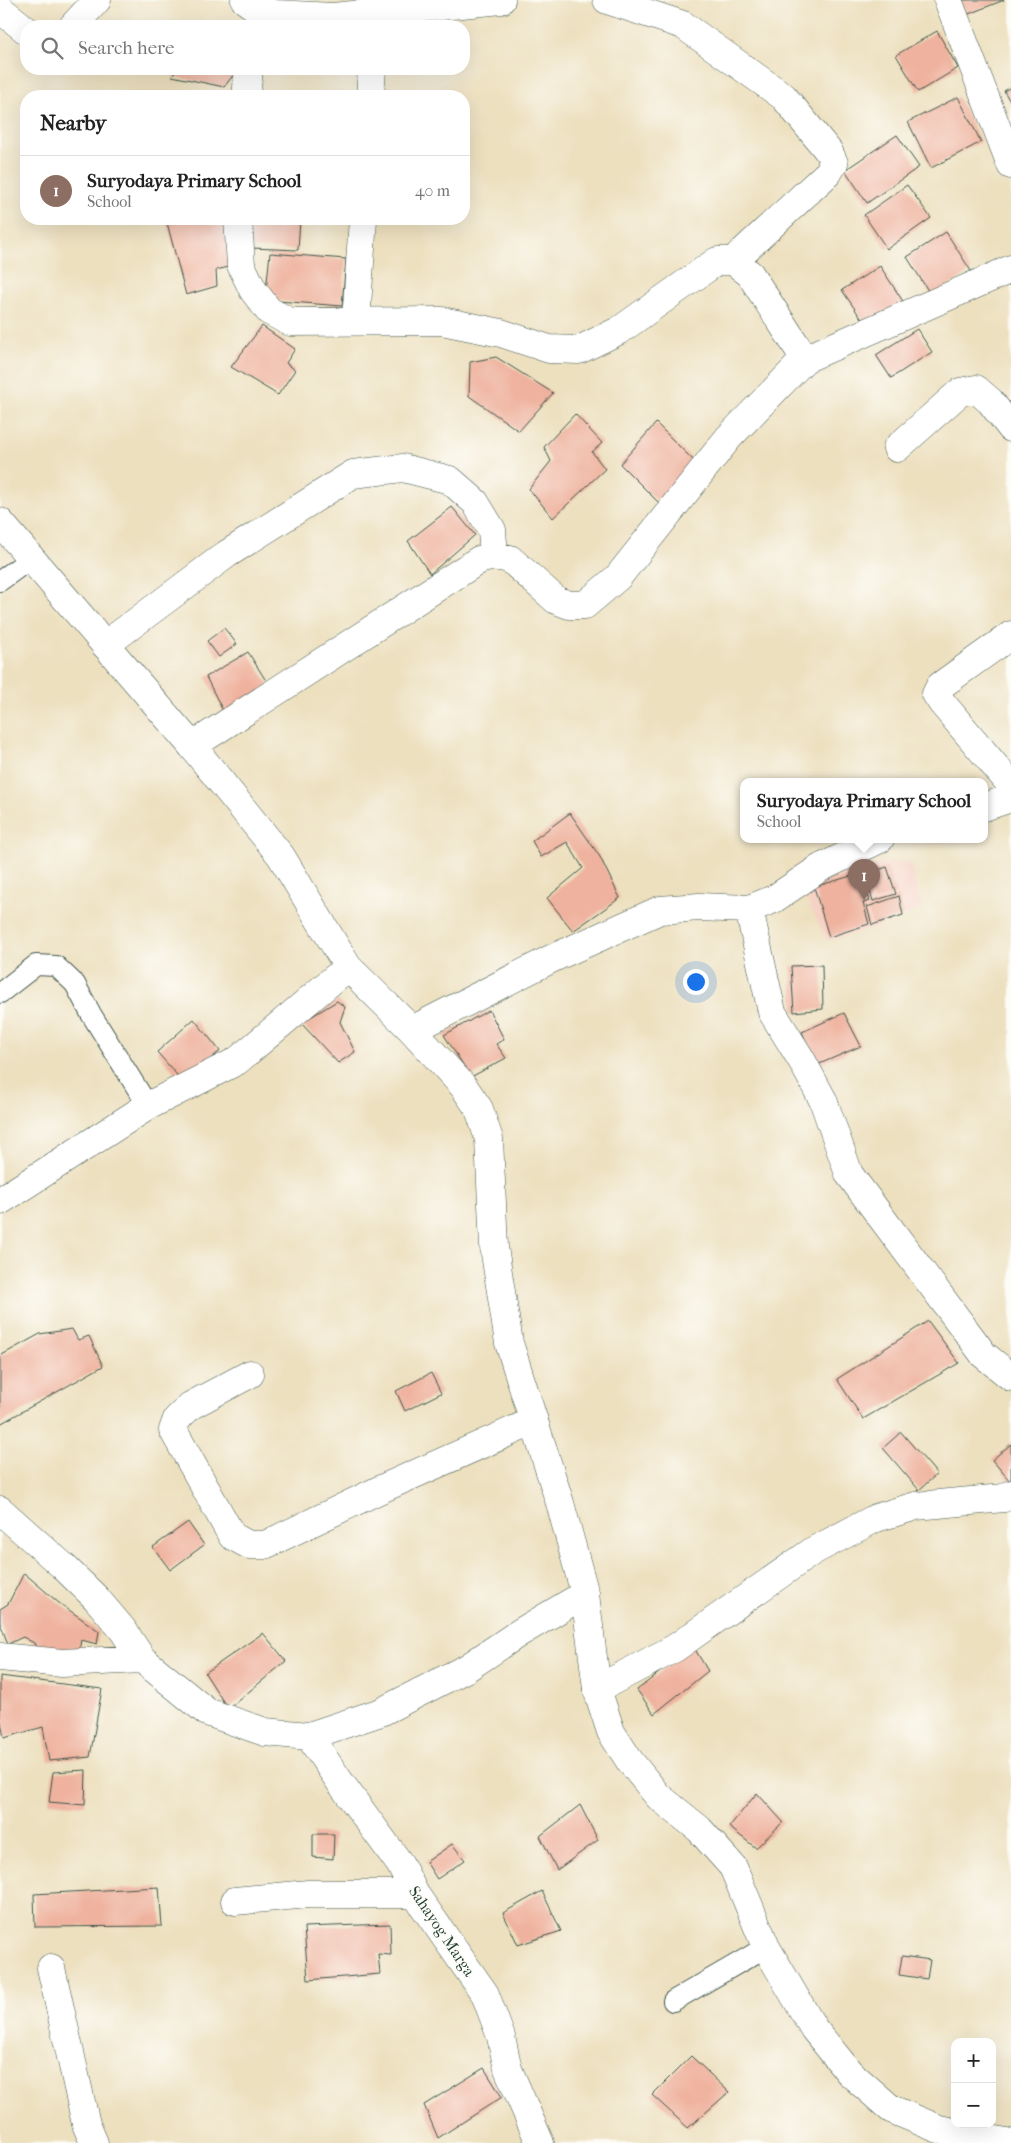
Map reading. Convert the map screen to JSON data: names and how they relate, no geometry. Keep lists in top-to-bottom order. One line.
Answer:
{"streets":{"street":["Sahayog Marga"]},"page":{"search":"Search here","heading":"Nearby","list":[{"mark":"1","name":"Suryodaya Primary School","note":"School","value":"40 m"}],"popup":["Suryodaya Primary School","School"],"pins":"1","map_buttons":["+","−"]}}
